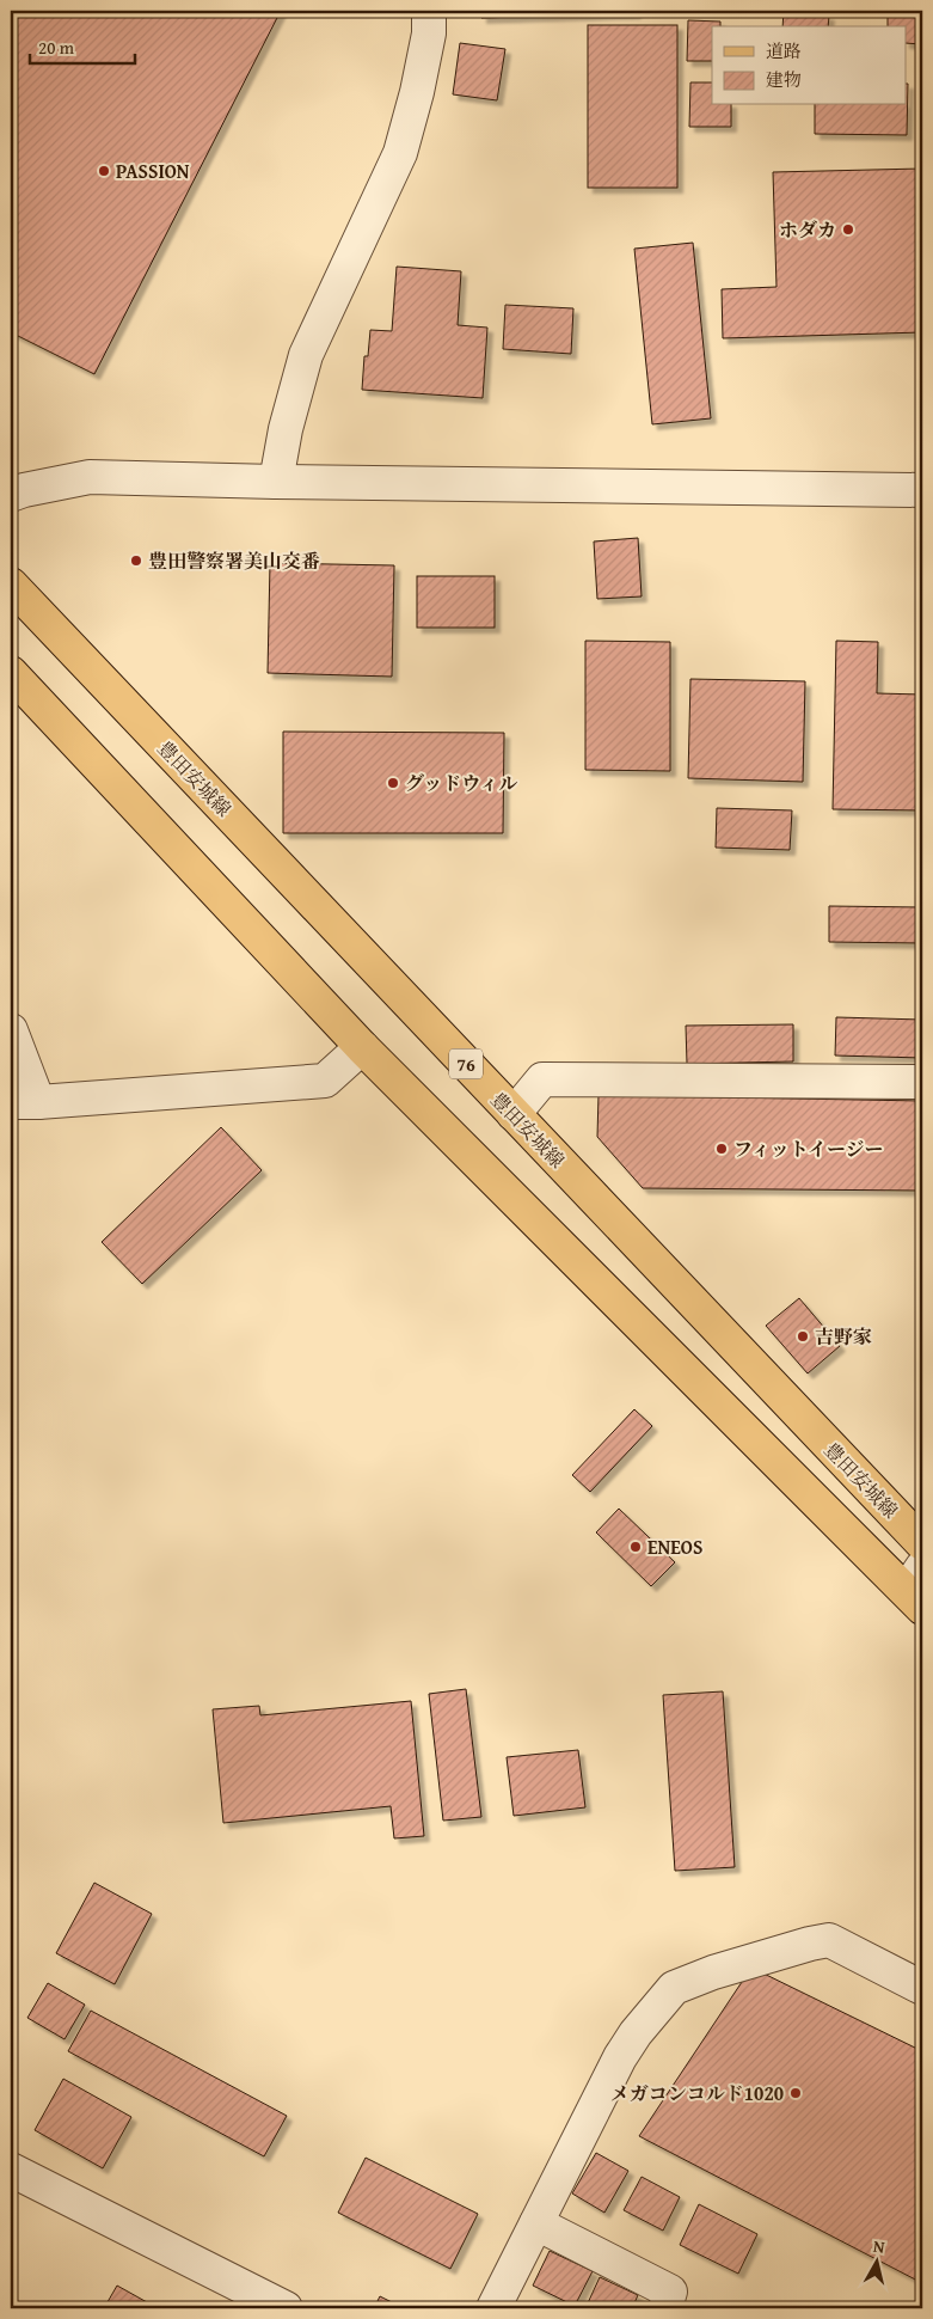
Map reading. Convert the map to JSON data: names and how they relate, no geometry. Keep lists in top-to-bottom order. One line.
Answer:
{"streets":{"main road":["豊田安城線","76"]},"places":["PASSION","ホダカ","豊田警察署美山交番","グッドウィル","フィットイージー","吉野家","ENEOS","メガコンコルド1020"],"legend":["道路","建物"],"scale_bar":"20 m","north":"top"}
